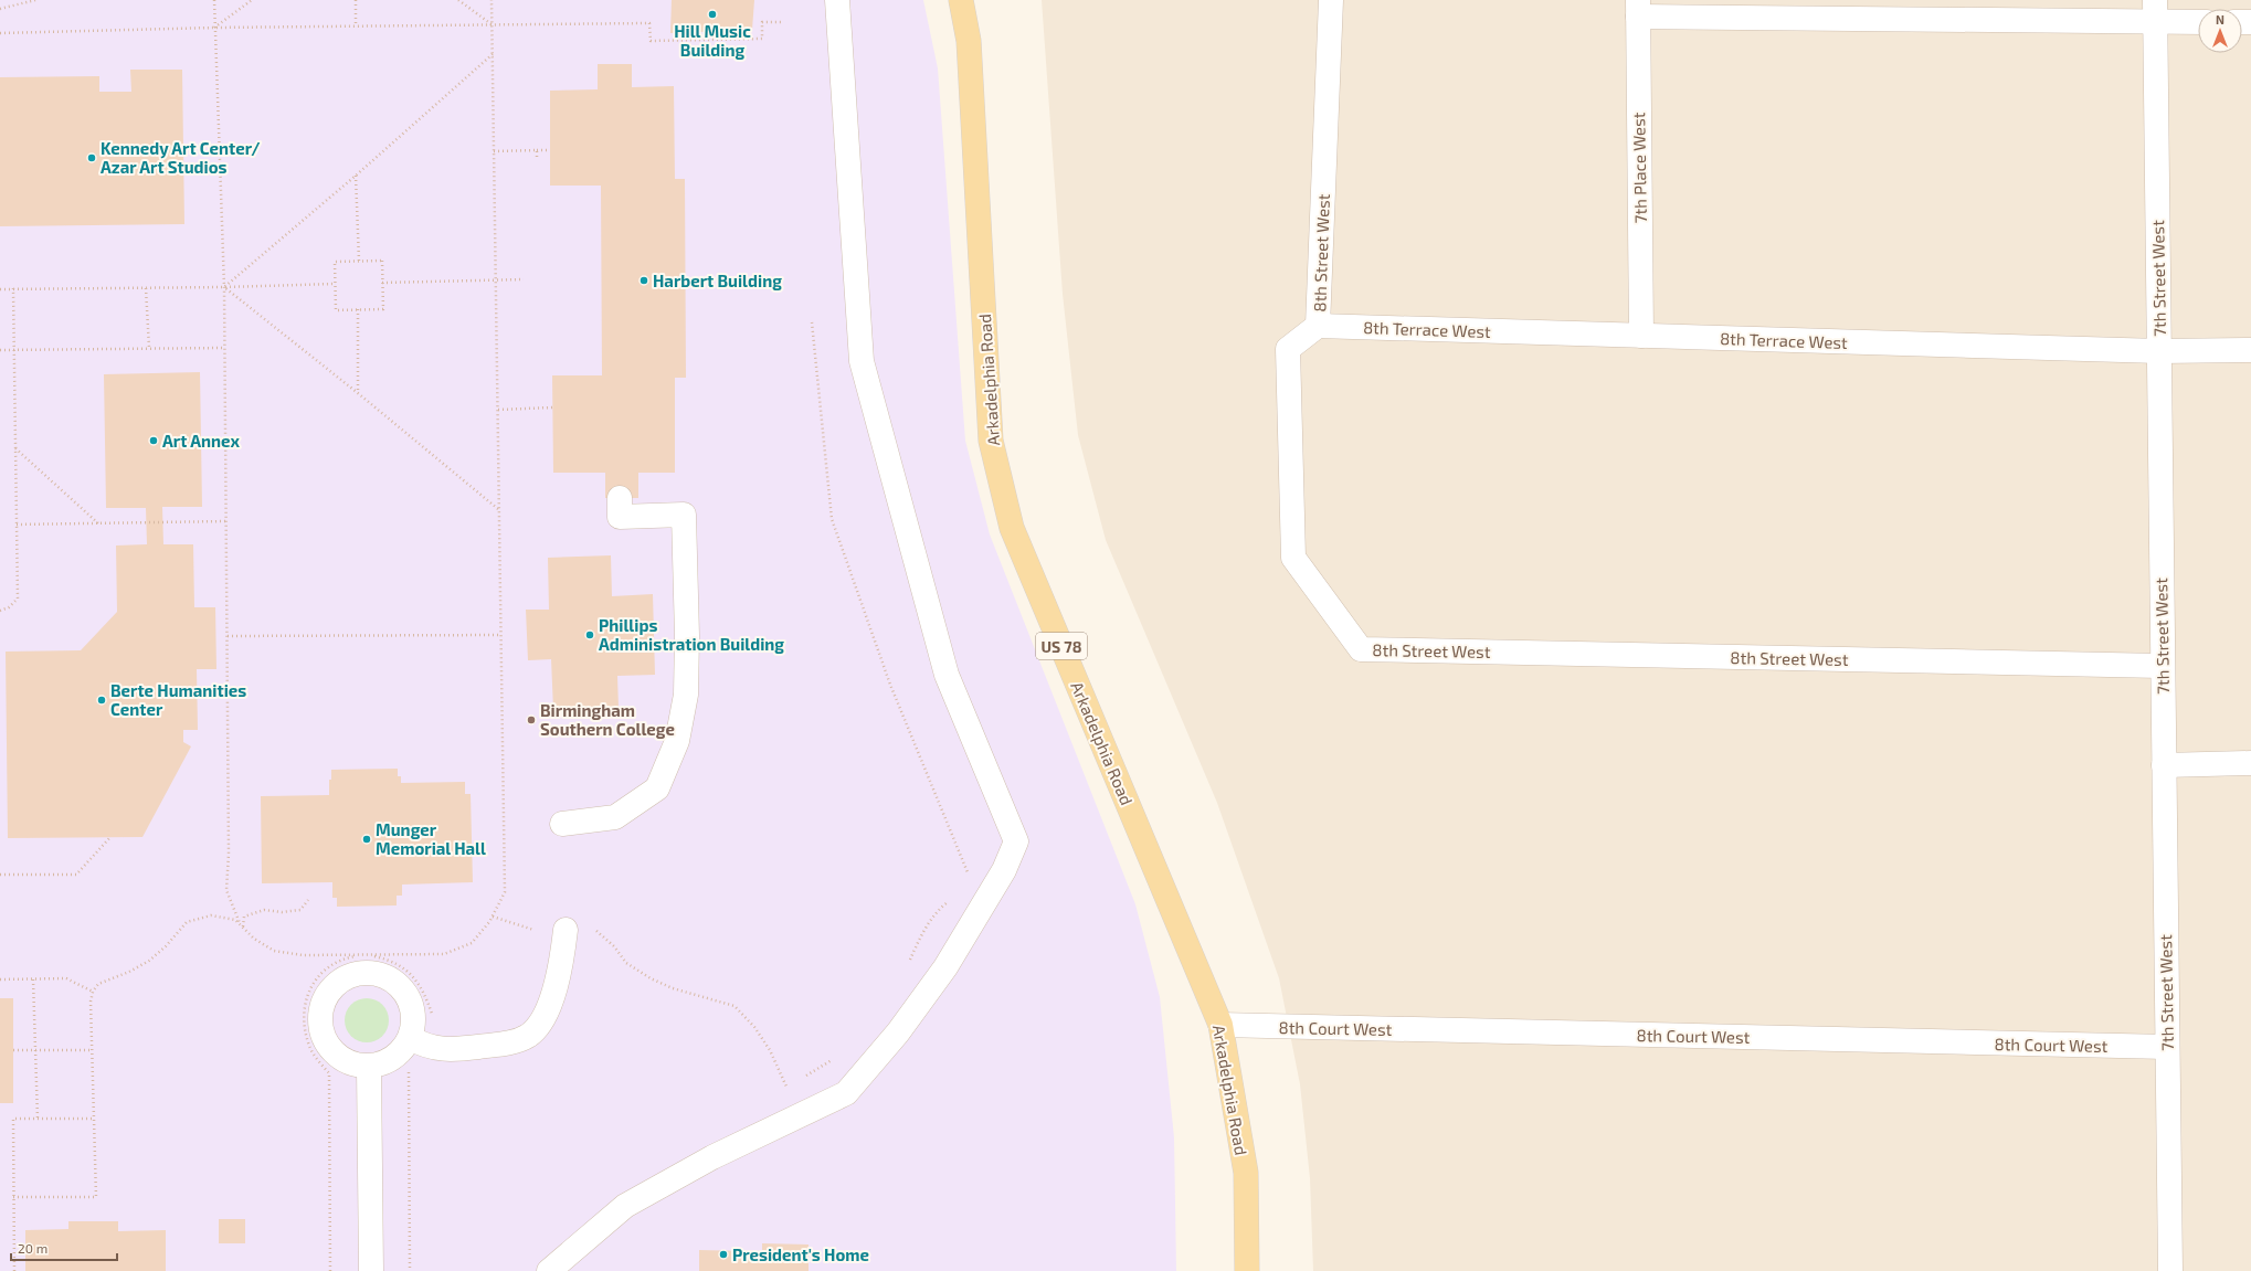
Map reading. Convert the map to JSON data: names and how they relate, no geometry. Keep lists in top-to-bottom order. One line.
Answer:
{"streets":{"main road":["Arkadelphia Road","US 78"],"street":["7th Place West","8th Street West","7th Street West","8th Terrace West","8th Court West"]},"crossings":[["7th Place West","8th Terrace West"],["8th Street West","7th Street West"],["8th Street West","8th Terrace West"],["7th Street West","8th Terrace West"],["7th Street West","8th Court West"],["Arkadelphia Road","8th Court West"]],"places":["Hill Music Building","Kennedy Art Center/ Azar Art Studios","Harbert Building","Art Annex","Phillips Administration Building","Berte Humanities Center","Birmingham Southern College","Munger Memorial Hall","President's Home"],"scale_bar":"20 m","north":"top"}
